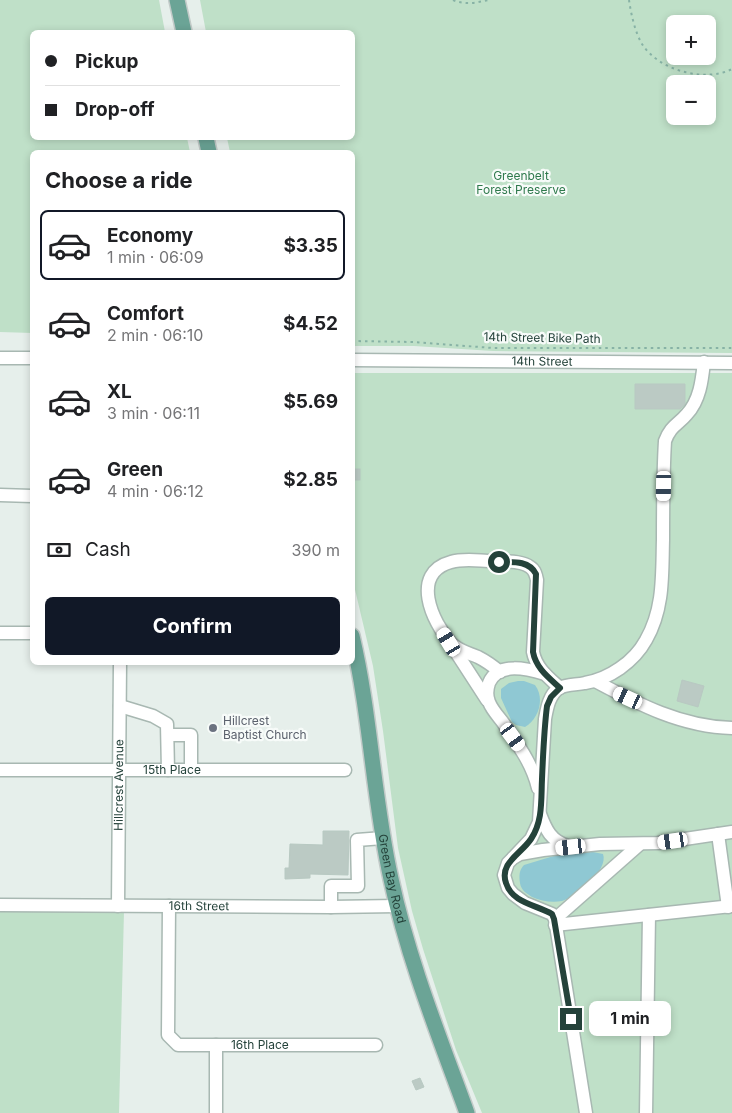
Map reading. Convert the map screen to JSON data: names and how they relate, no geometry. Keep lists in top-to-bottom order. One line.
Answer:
{"streets":{"main road":["Green Bay Road"],"street":["14th Street","15th Place","Hillcrest Avenue","16th Street","16th Place"],"path":["14th Street Bike Path"]},"crossings":[["15th Place","Hillcrest Avenue"],["Hillcrest Avenue","16th Street"],["Green Bay Road","16th Street"],["16th Street","16th Place"]],"parks":["Greenbelt Forest Preserve"],"places":["Hillcrest Baptist Church"],"page":{"map_buttons":["+","−"],"banner":["Pickup","Drop-off"],"heading":"Choose a ride","list":[{"name":"Economy","note":"1 min · 06:09","value":"$3.35"},{"name":"Comfort","note":"2 min · 06:10","value":"$4.52"},{"name":"XL","note":"3 min · 06:11","value":"$5.69"},{"name":"Green","note":"4 min · 06:12","value":"$2.85"}],"pay":["Cash","390 m"],"buttons":"Confirm","bubble":"1 min"}}
